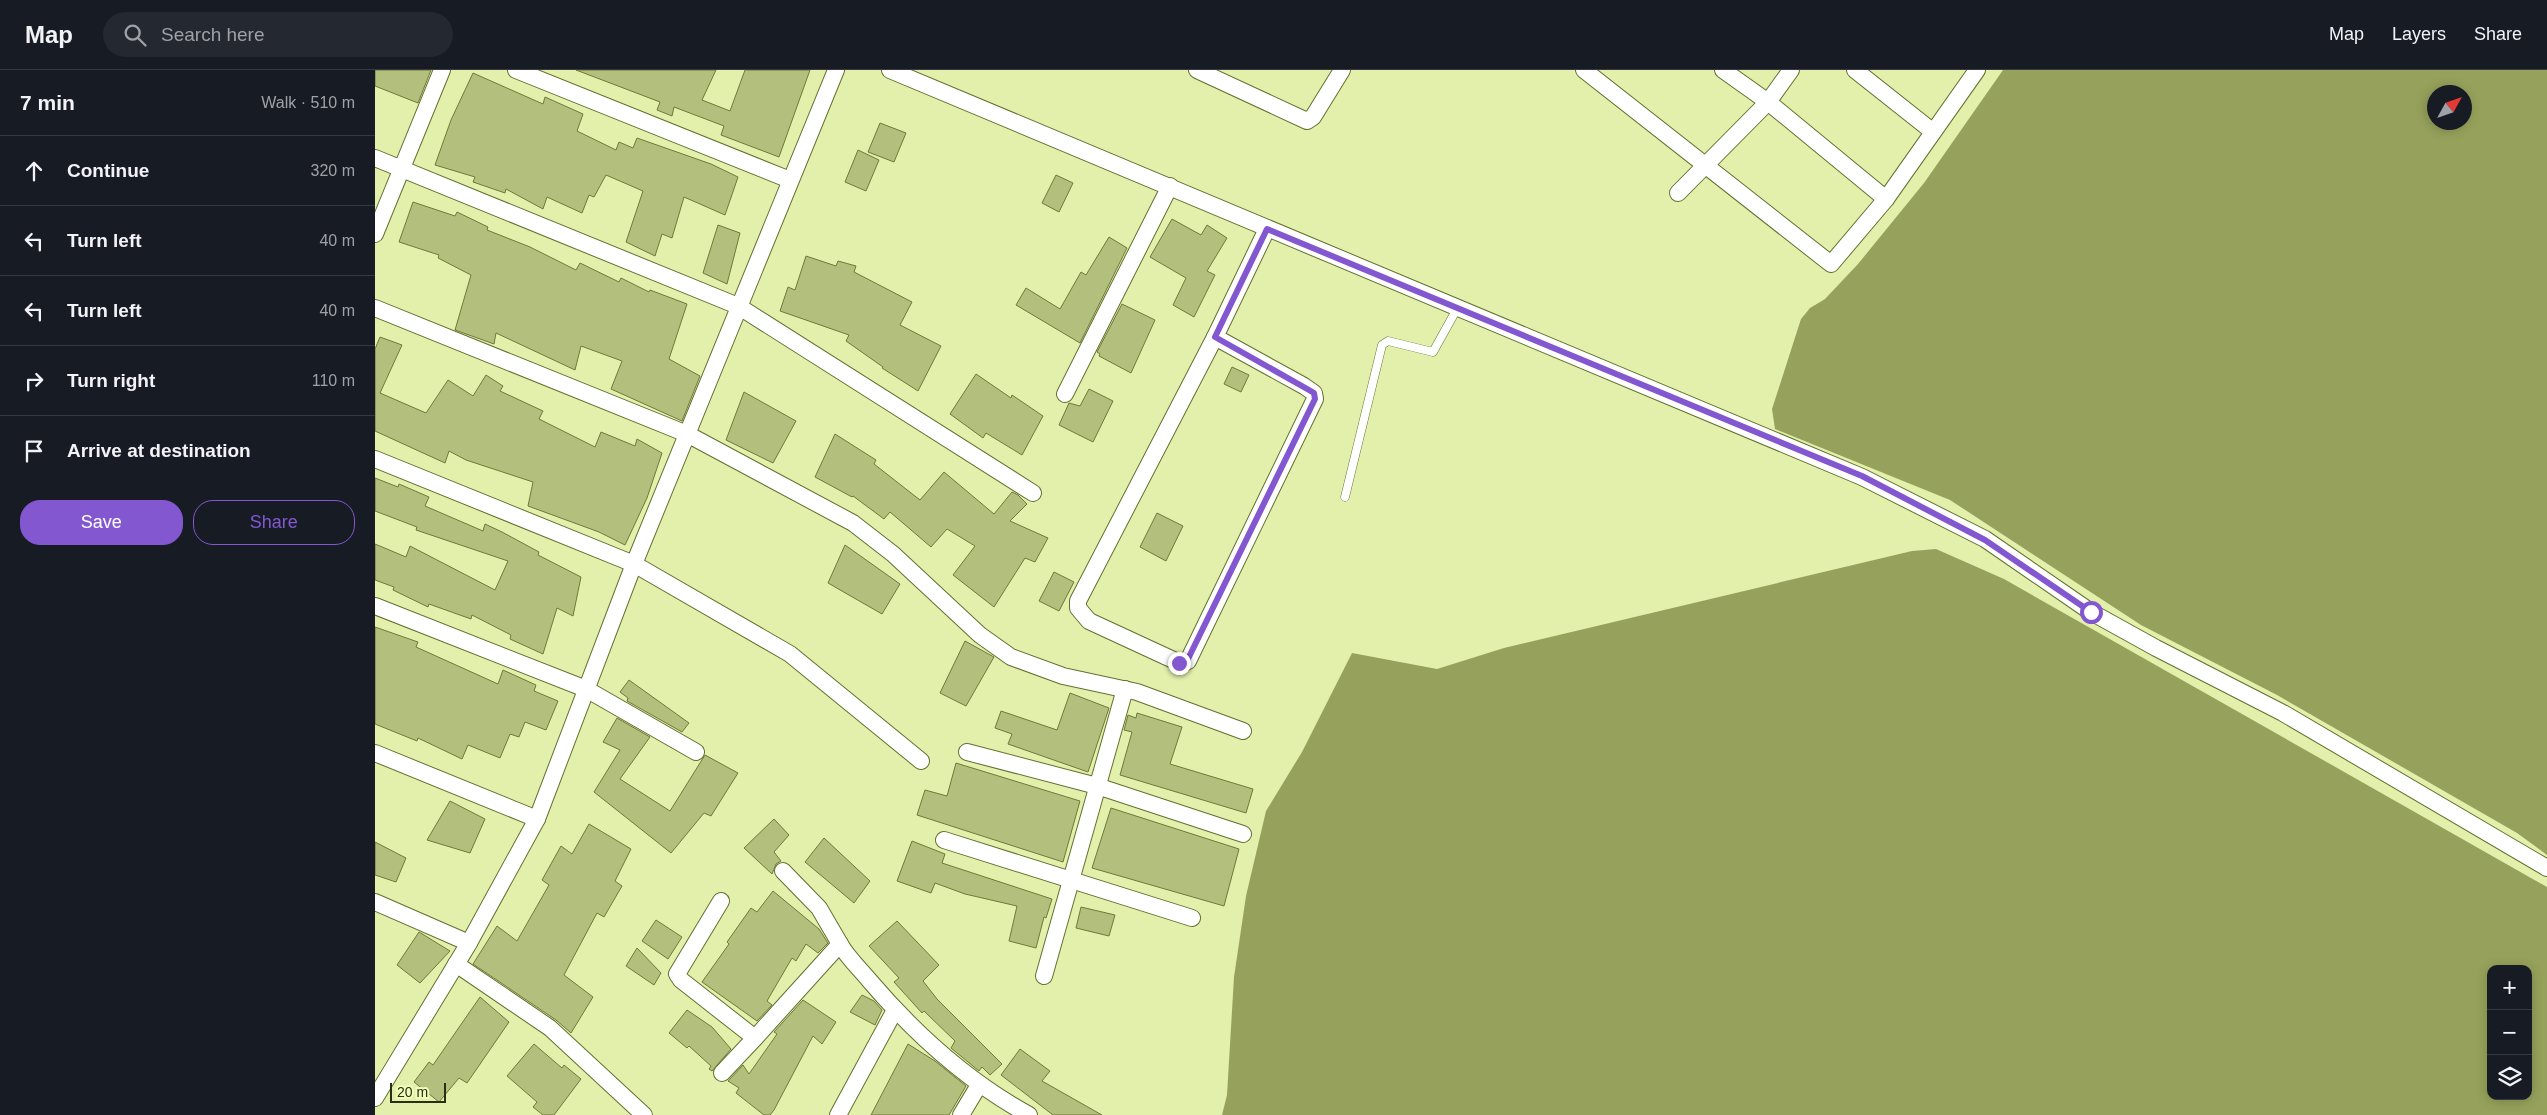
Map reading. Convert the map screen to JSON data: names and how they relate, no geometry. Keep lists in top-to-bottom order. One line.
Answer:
{"scale_bar":"20 m","north":"top right","page":{"header":"Map","search":"Search here","nav":["Map","Layers","Share"],"heading":["7 min","Walk · 510 m"],"list":[["Continue","320 m"],["Turn left","40 m"],["Turn left","40 m"],["Turn right","110 m"],"Arrive at destination"],"buttons":["Save","Share"],"map_buttons":["+","−"],"scale":"20 m"}}
